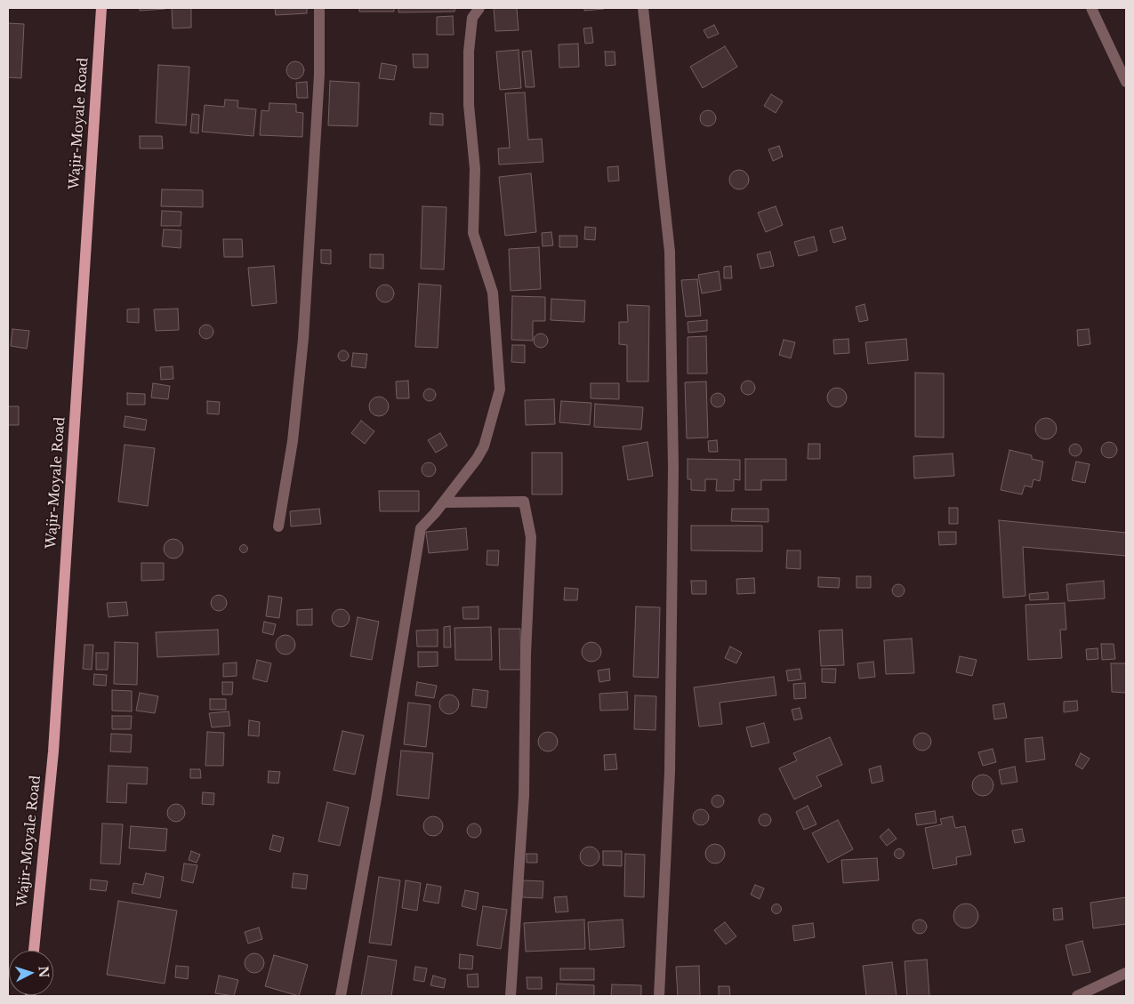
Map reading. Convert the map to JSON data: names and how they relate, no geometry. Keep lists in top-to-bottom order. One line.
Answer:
{"streets":{"main road":["Wajir-Moyale Road"]},"north":"right"}
